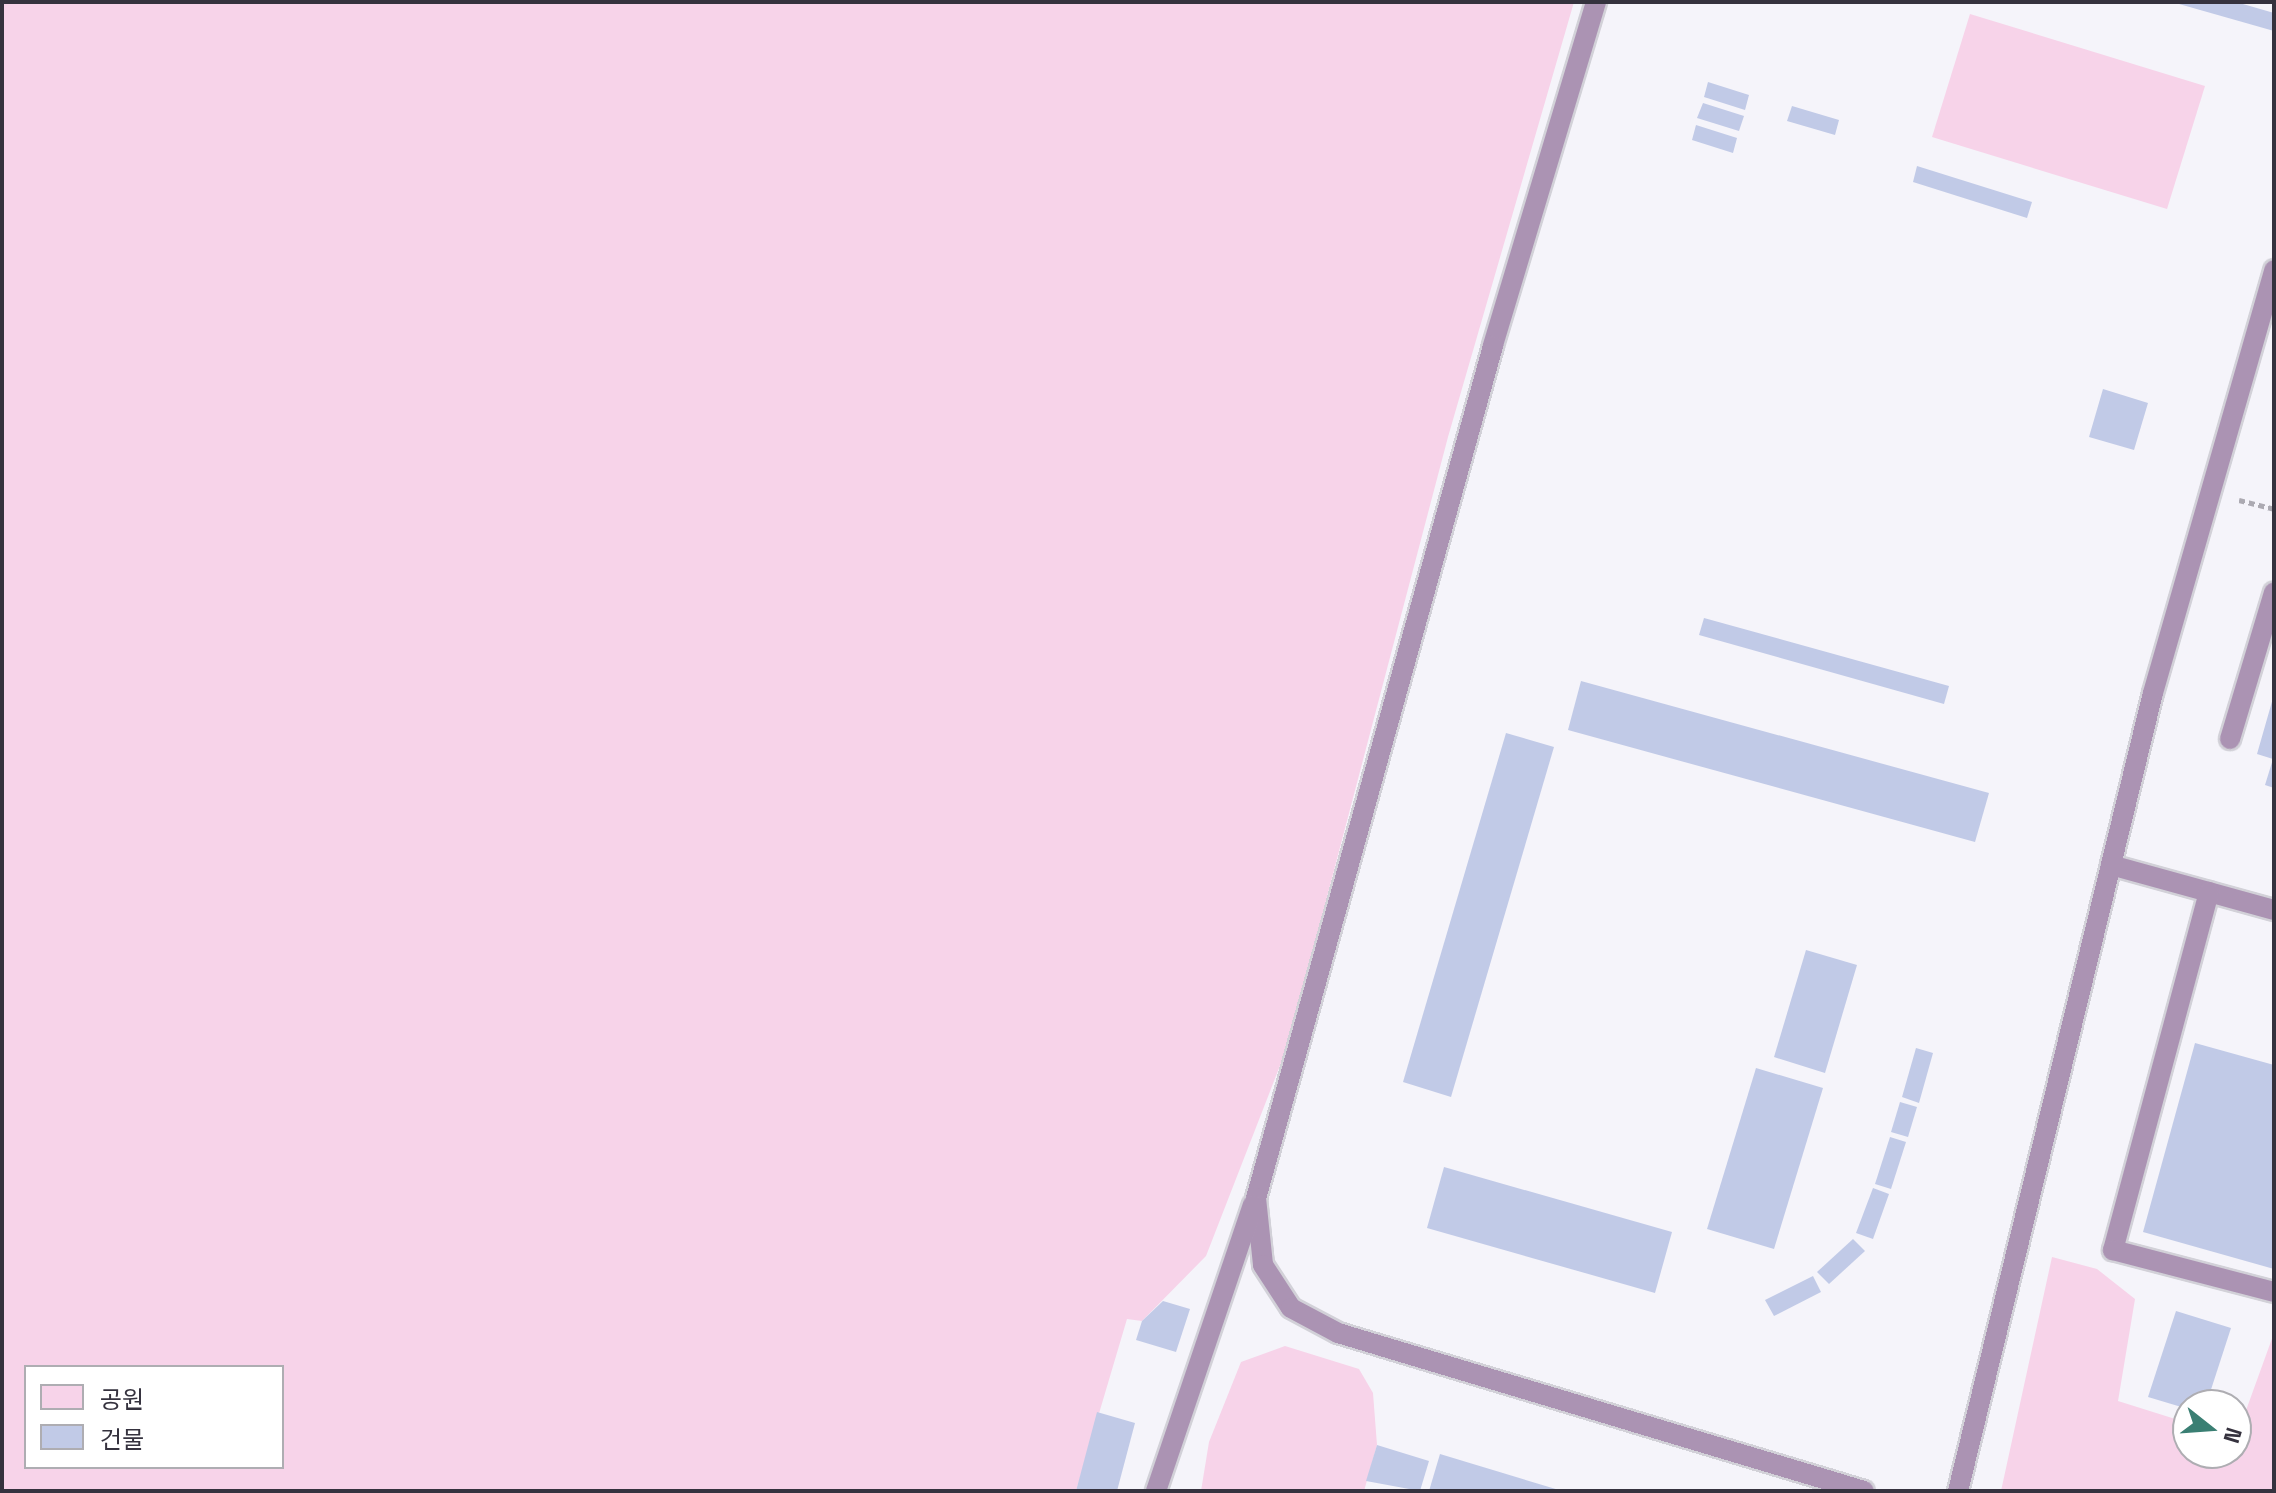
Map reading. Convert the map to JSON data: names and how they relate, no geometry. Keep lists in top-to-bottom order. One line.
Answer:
{"legend":["공원","건물"],"north":"right"}
